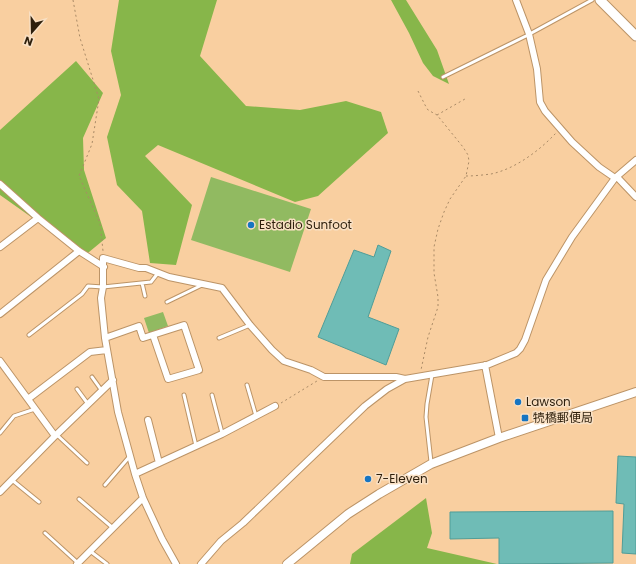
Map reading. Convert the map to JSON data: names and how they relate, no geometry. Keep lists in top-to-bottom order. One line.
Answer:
{"places":{"other":["Estadio Sunfoot","Lawson","7-Eleven"],"transit":["㸿橋郵便局"]},"north":"bottom"}
